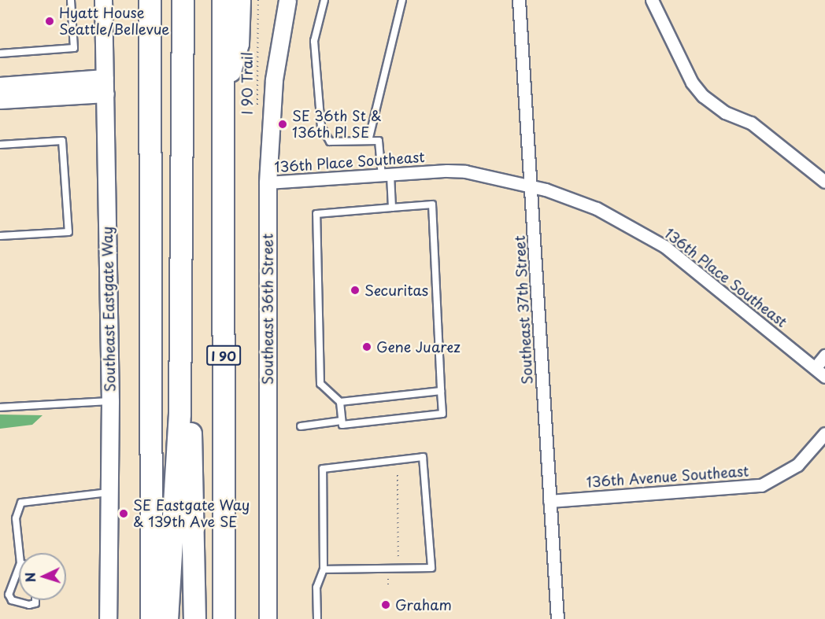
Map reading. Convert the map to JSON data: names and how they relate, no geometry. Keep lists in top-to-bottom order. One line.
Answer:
{"streets":{"highway":["I 90"],"main road":["Southeast Eastgate Way","Southeast 36th Street"],"street":["136th Place Southeast","Southeast 37th Street","136th Avenue Southeast"],"path":["I 90 Trail"]},"crossings":[["136th Place Southeast","Southeast 36th Street"],["136th Place Southeast","Southeast 37th Street"],["Southeast 37th Street","136th Avenue Southeast"]],"places":["Hyatt House Seattle/Bellevue","SE 36th St & 136th Pl SE","Securitas","Gene Juarez","SE Eastgate Way & 139th Ave SE","Graham"],"north":"left"}
